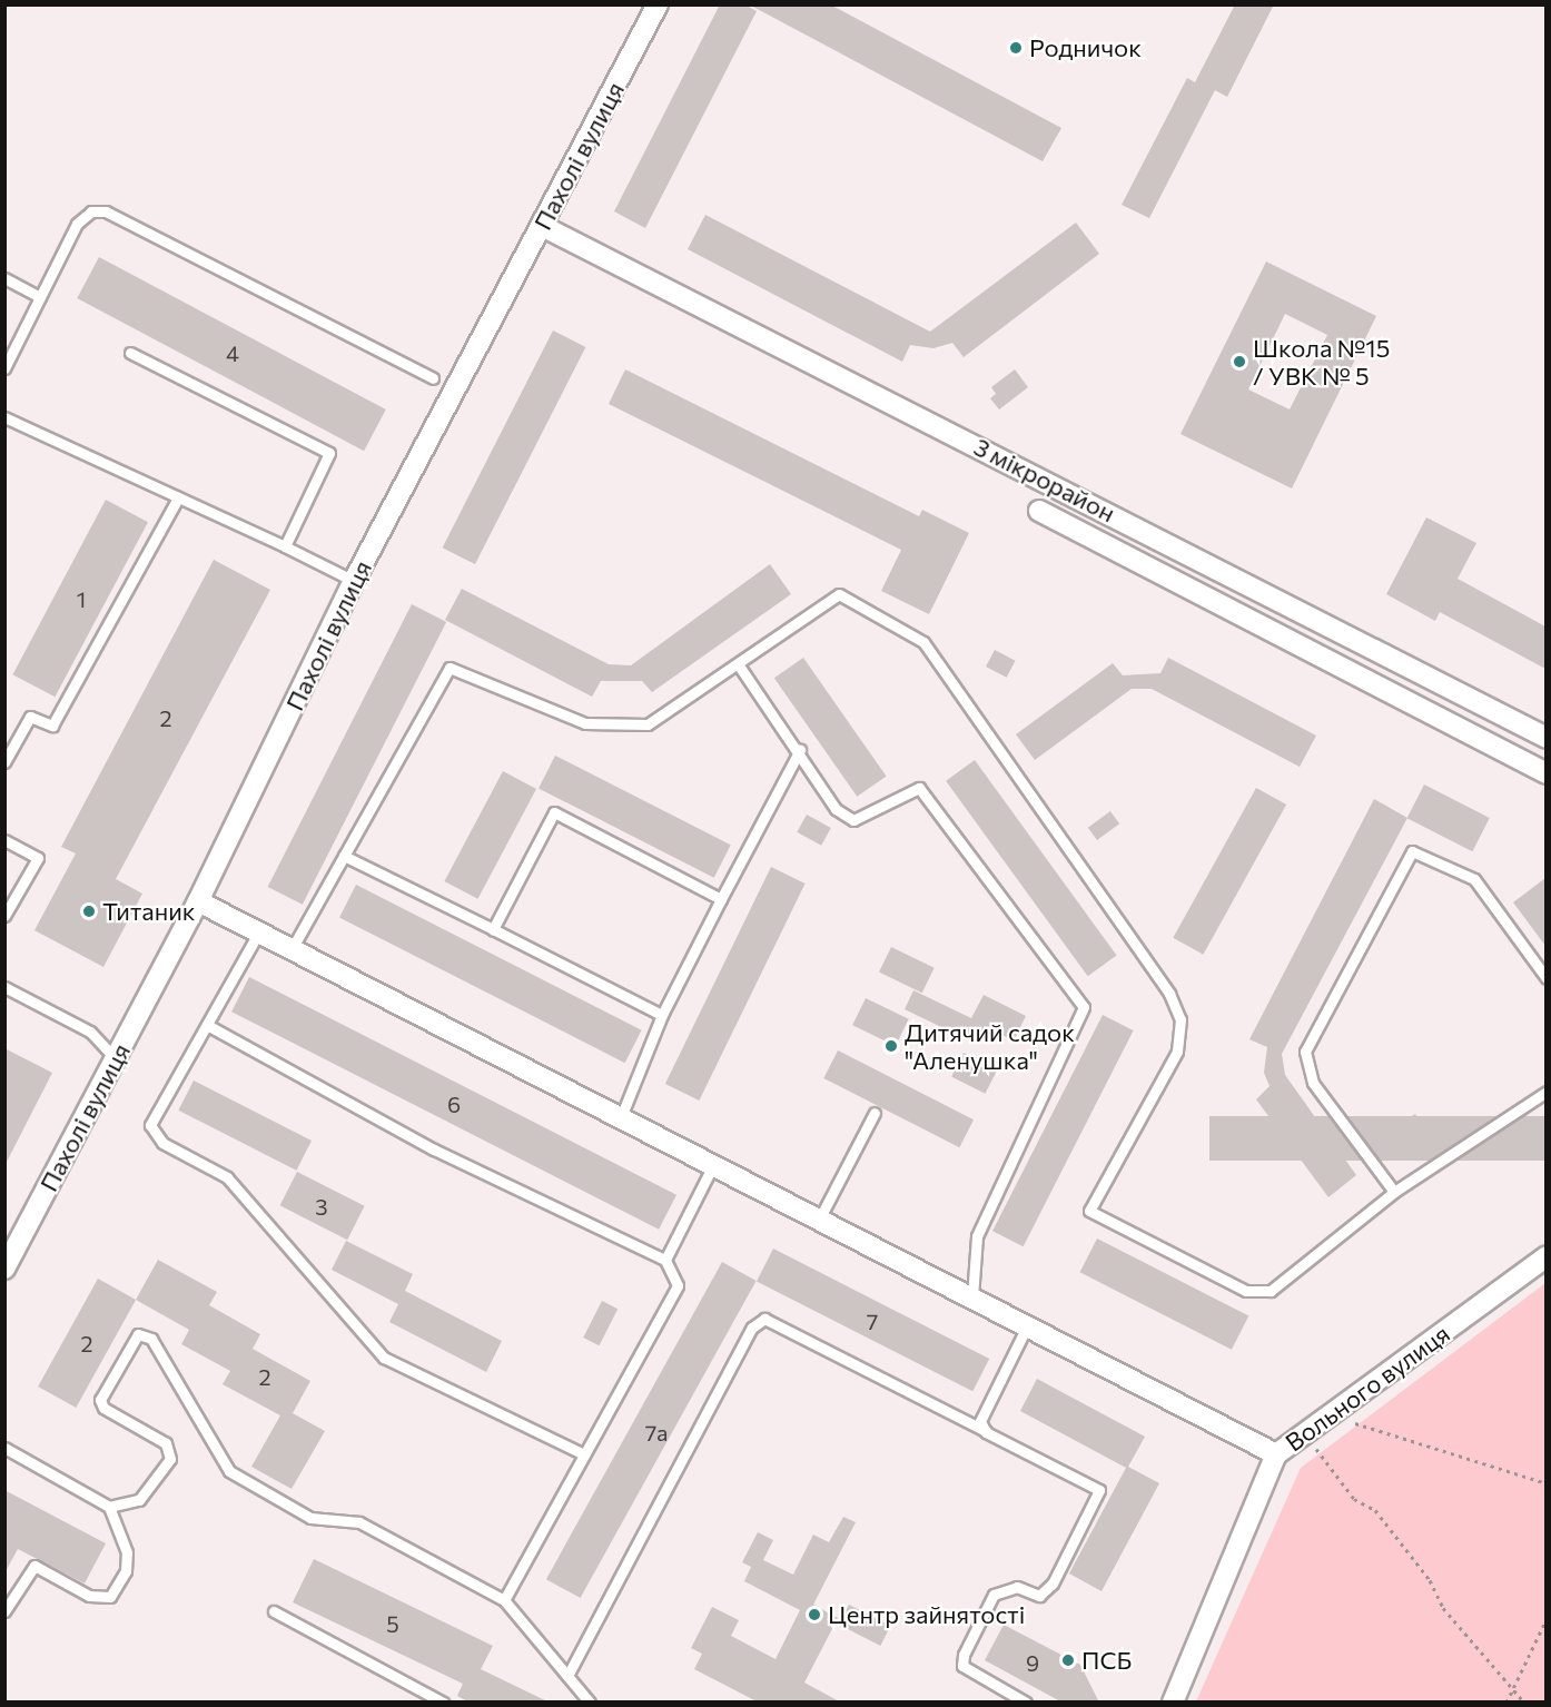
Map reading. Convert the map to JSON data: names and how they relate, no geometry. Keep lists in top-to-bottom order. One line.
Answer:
{"streets":{"street":["Пахолі вулиця","3 мікрорайон","Вольного вулиця"]},"crossings":[["Пахолі вулиця","3 мікрорайон"]],"places":["Родничок","Школа №15 / УВК № 5","Титаник","Дитячий садок \"Аленушка\"","Центр зайнятості","ПСБ"],"house_numbers":["4","1","2","6","3","7","2","2","7а","5","9"]}
